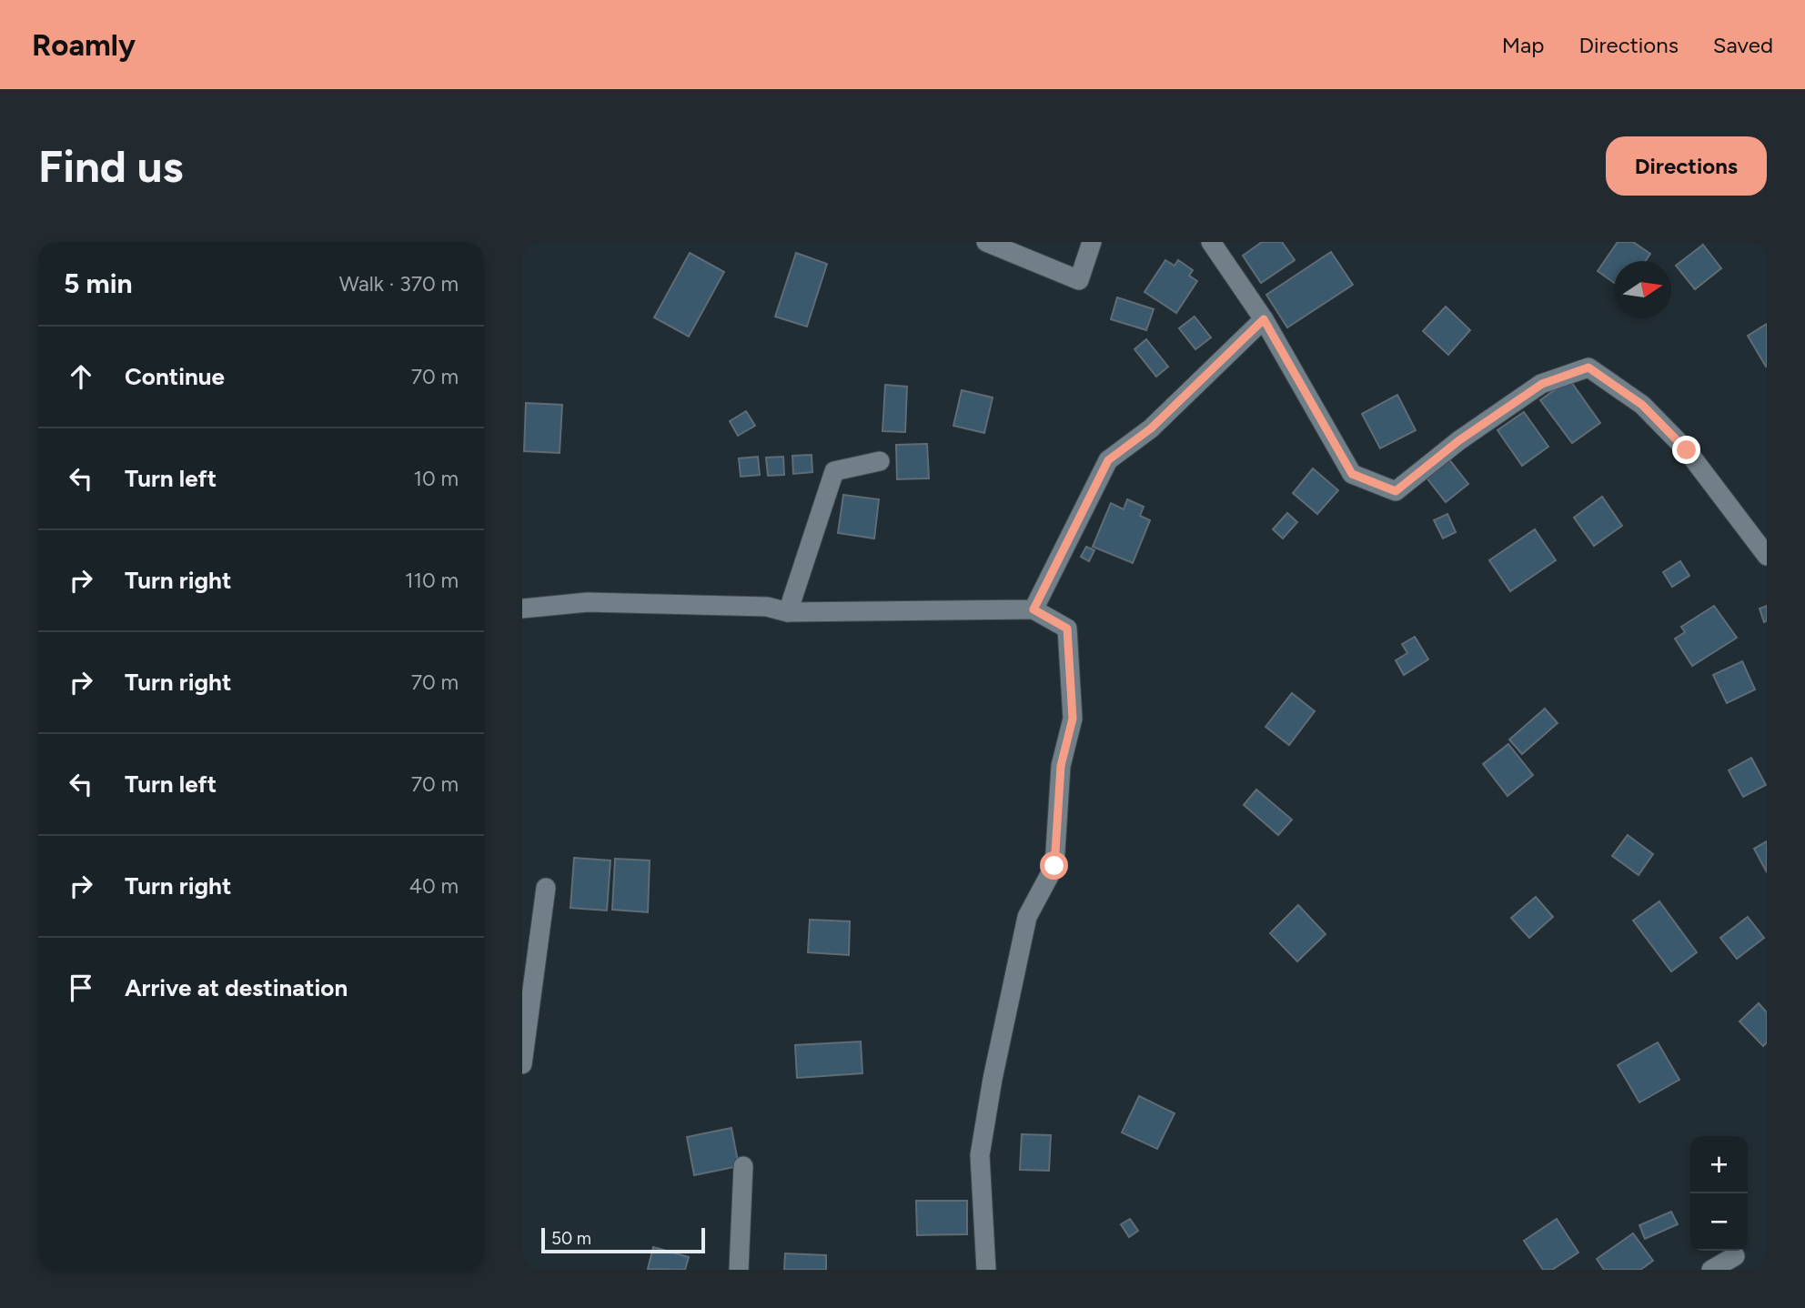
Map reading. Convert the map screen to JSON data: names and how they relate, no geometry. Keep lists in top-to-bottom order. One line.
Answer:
{"scale_bar":"50 m","north":"right","page":{"header":"Roamly","nav":["Map","Directions","Saved"],"buttons":"Directions","title":"Find us","heading":["5 min","Walk · 370 m"],"list":[["Continue","70 m"],["Turn left","10 m"],["Turn right","110 m"],["Turn right","70 m"],["Turn left","70 m"],["Turn right","40 m"],"Arrive at destination"],"map_buttons":["+","−"],"scale":"50 m"}}
